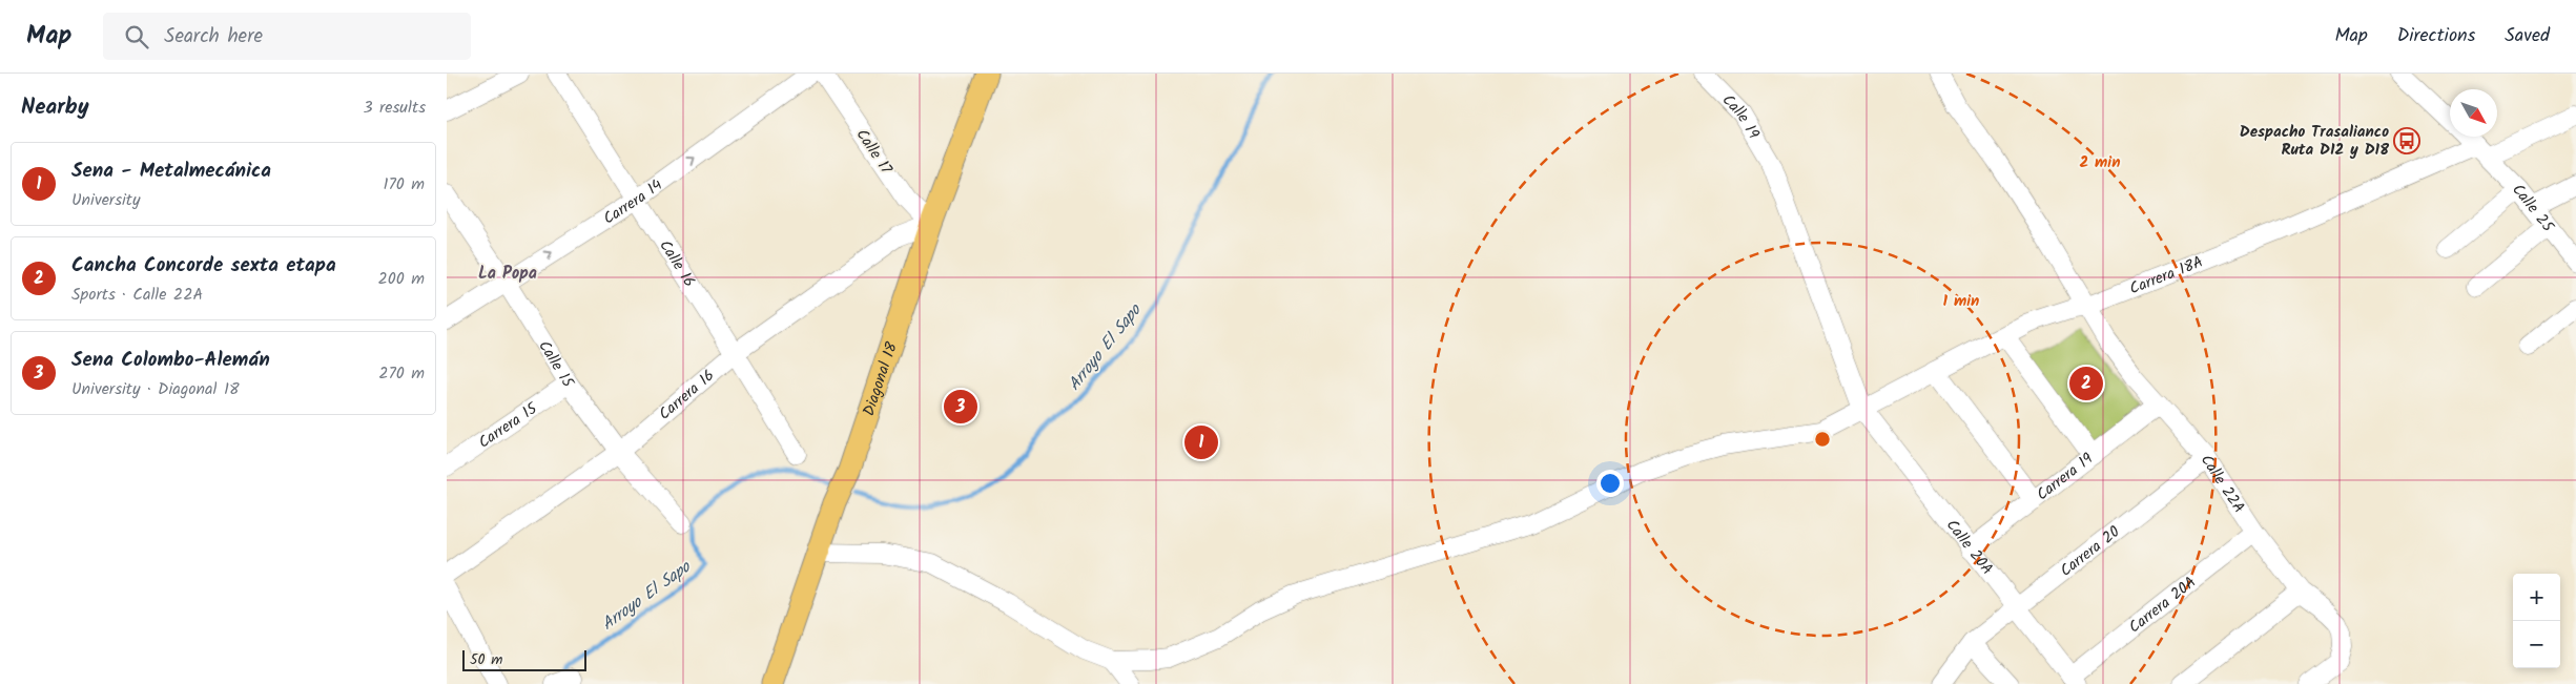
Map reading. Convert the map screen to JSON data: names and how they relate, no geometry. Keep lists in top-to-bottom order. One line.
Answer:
{"streets":{"main road":["Diagonal 18"],"street":["Calle 19","Calle 17","Carrera 14","Calle 25","Calle 16","Carrera 18A","Calle 15","Carrera 16","Carrera 15","Carrera 19","Calle 22A","Calle 20A","Carrera 20","Carrera 20A"]},"crossings":[["Calle 19","Carrera 18A"],["Calle 19","Calle 20A"],["Calle 17","Diagonal 18"],["Calle 17","Carrera 16"],["Carrera 14","Calle 16"],["Carrera 14","Calle 15"],["Calle 25","Carrera 18A"],["Calle 16","Carrera 16"],["Carrera 18A","Calle 22A"],["Carrera 18A","Calle 20A"],["Calle 15","Carrera 16"],["Calle 15","Carrera 15"],["Diagonal 18","Carrera 16"],["Carrera 19","Calle 22A"],["Carrera 19","Calle 20A"],["Calle 22A","Carrera 20"],["Calle 22A","Carrera 20A"],["Calle 20A","Carrera 20"],["Calle 20A","Carrera 20A"]],"one_way":["Carrera 14"],"districts":["La Popa"],"water":["Arroyo El Sapo"],"places":{"bus stop":["Despacho Trasalianco Ruta D12 y D18"]},"scale_bar":"50 m","north":"bottom right","page":{"header":"Map","search":"Search here","nav":["Map","Directions","Saved"],"heading":["Nearby","3 results"],"list":[{"mark":"1","name":"Sena - Metalmecánica","note":"University","value":"170 m"},{"mark":"2","name":"Cancha Concorde sexta etapa","note":"Sports · Calle 22A","value":"200 m"},{"mark":"3","name":"Sena Colombo-Alemán","note":"University · Diagonal 18","value":"270 m"}],"pins":["2","3","1"],"map_buttons":["+","−"],"scale":"50 m"},"rings":["2 min","1 min"]}
